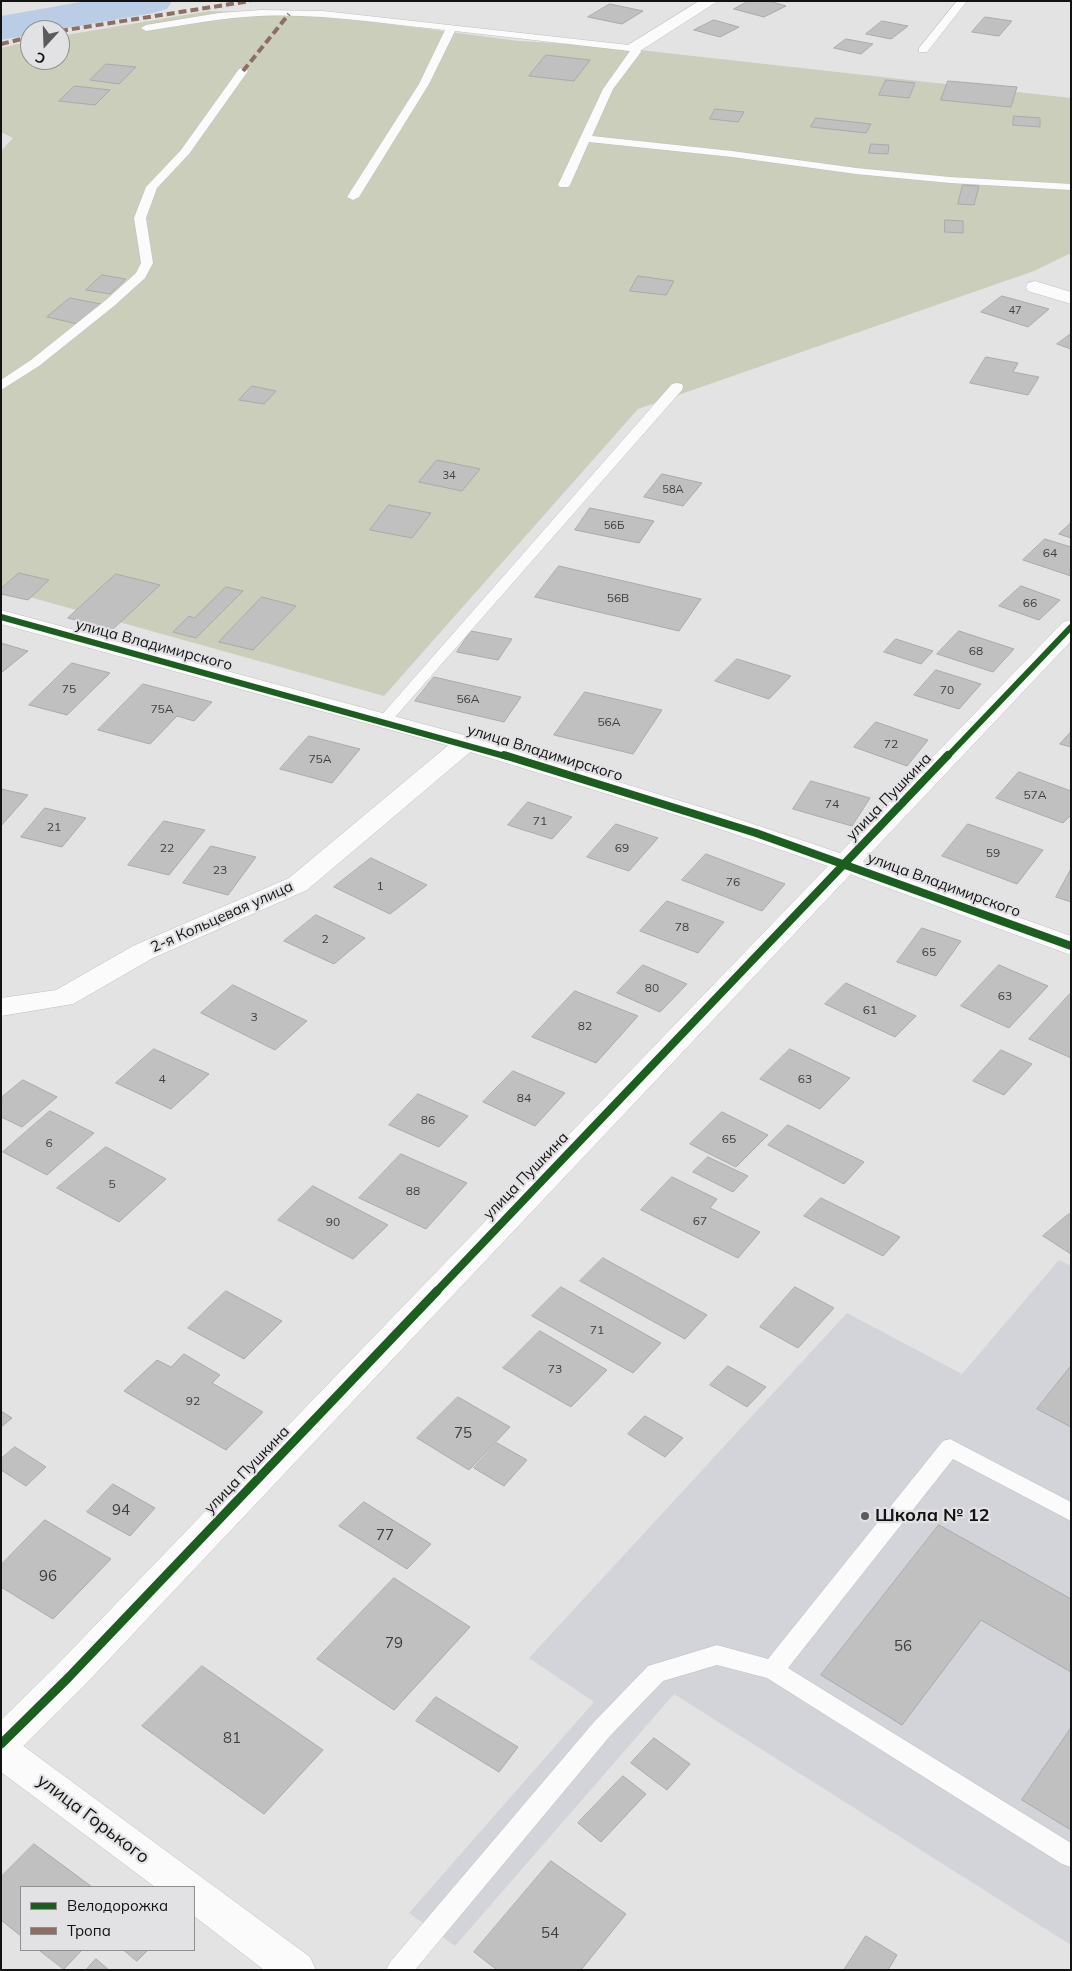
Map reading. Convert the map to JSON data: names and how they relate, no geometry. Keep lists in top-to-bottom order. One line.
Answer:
{"streets":{"street":["улица Владимирского","улица Пушкина","2-я Кольцевая улица","улица Горького"]},"crossings":[["улица Владимирского","улица Пушкина"],["улица Владимирского","2-я Кольцевая улица"]],"places":["Школа № 12"],"house_numbers":["47","34","58А","56Б","64","56В","66","68","75","70","56А","75А","56А","72","75А","57А","74","71","21","22","69","59","23","76","1","78","2","65","80","63","61","3","82","4","63","84","86","65","6","5","88","67","90","71","73","92","75","94","77","96","79","56","81","54"],"legend":["Велодорожка","Тропа"],"north":"bottom"}
